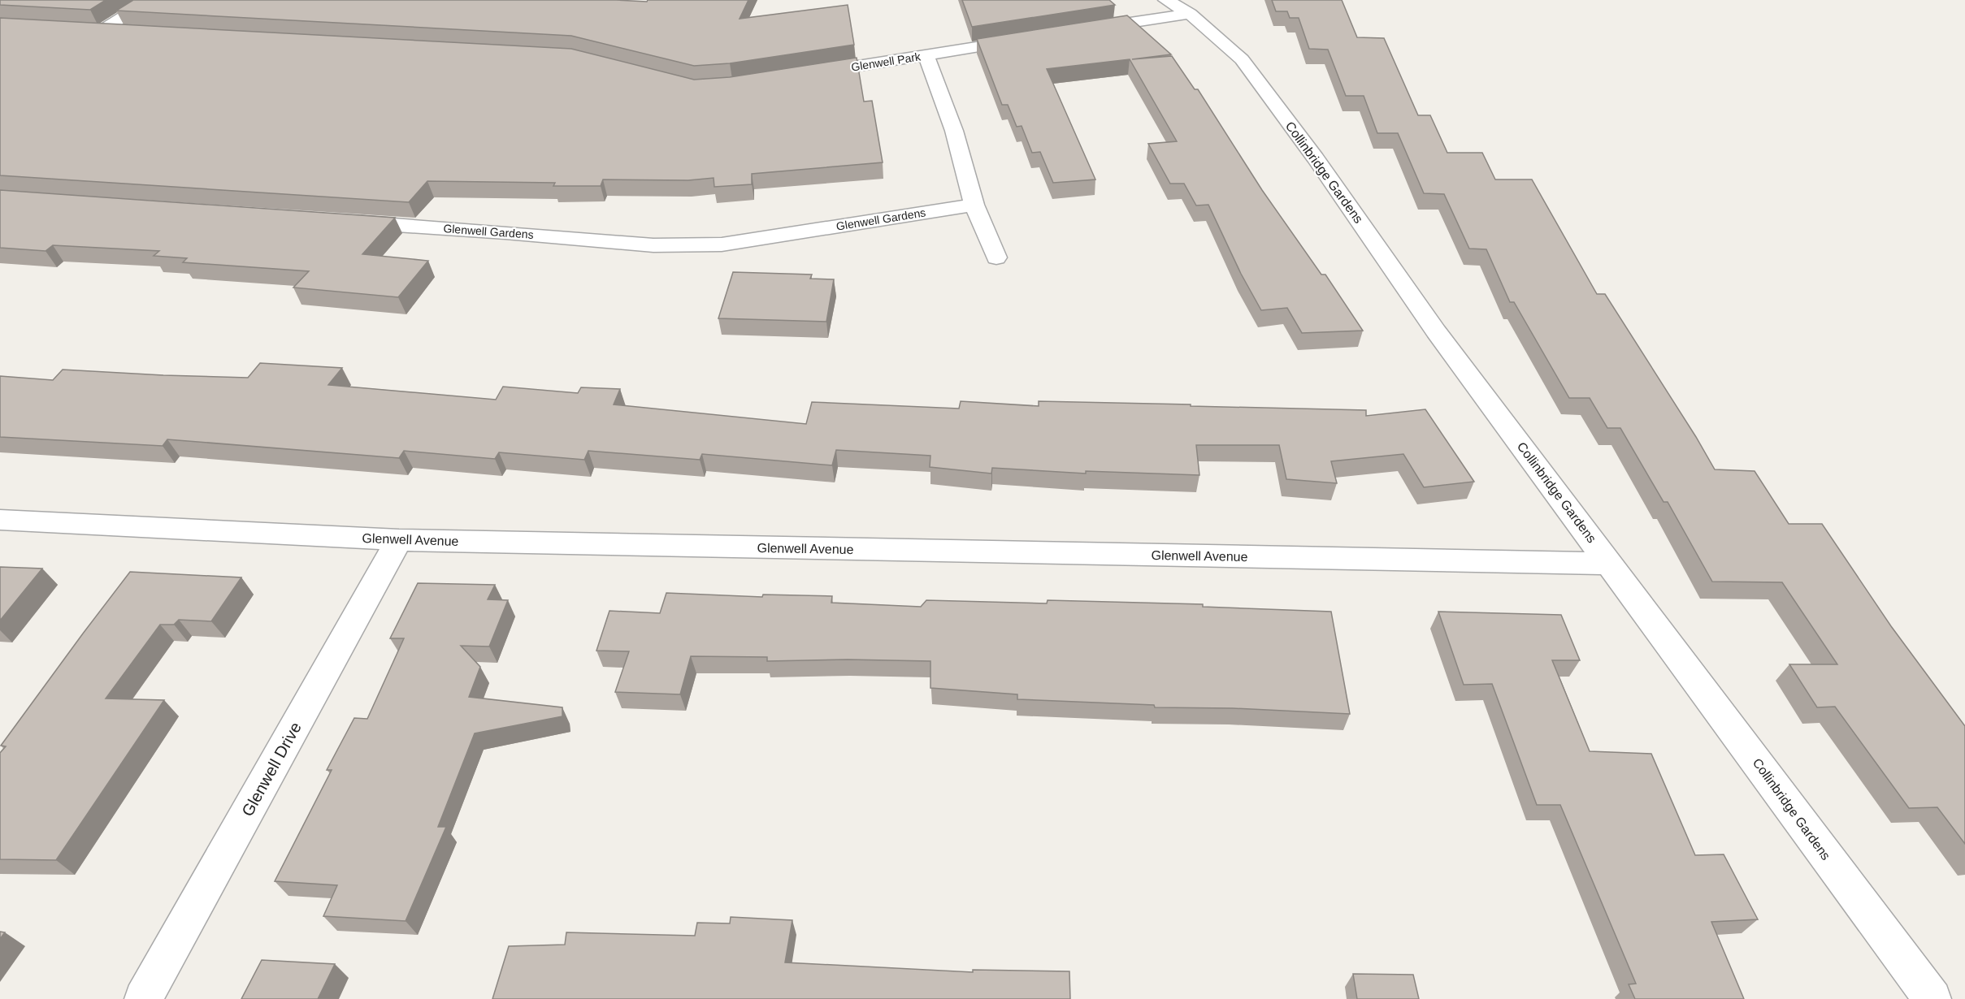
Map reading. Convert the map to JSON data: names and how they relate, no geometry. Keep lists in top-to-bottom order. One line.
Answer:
{"streets":{"street":["Glenwell Park","Collinbridge Gardens","Glenwell Gardens","Glenwell Avenue","Glenwell Drive"]},"crossings":[["Collinbridge Gardens","Glenwell Avenue"],["Glenwell Avenue","Glenwell Drive"]]}
